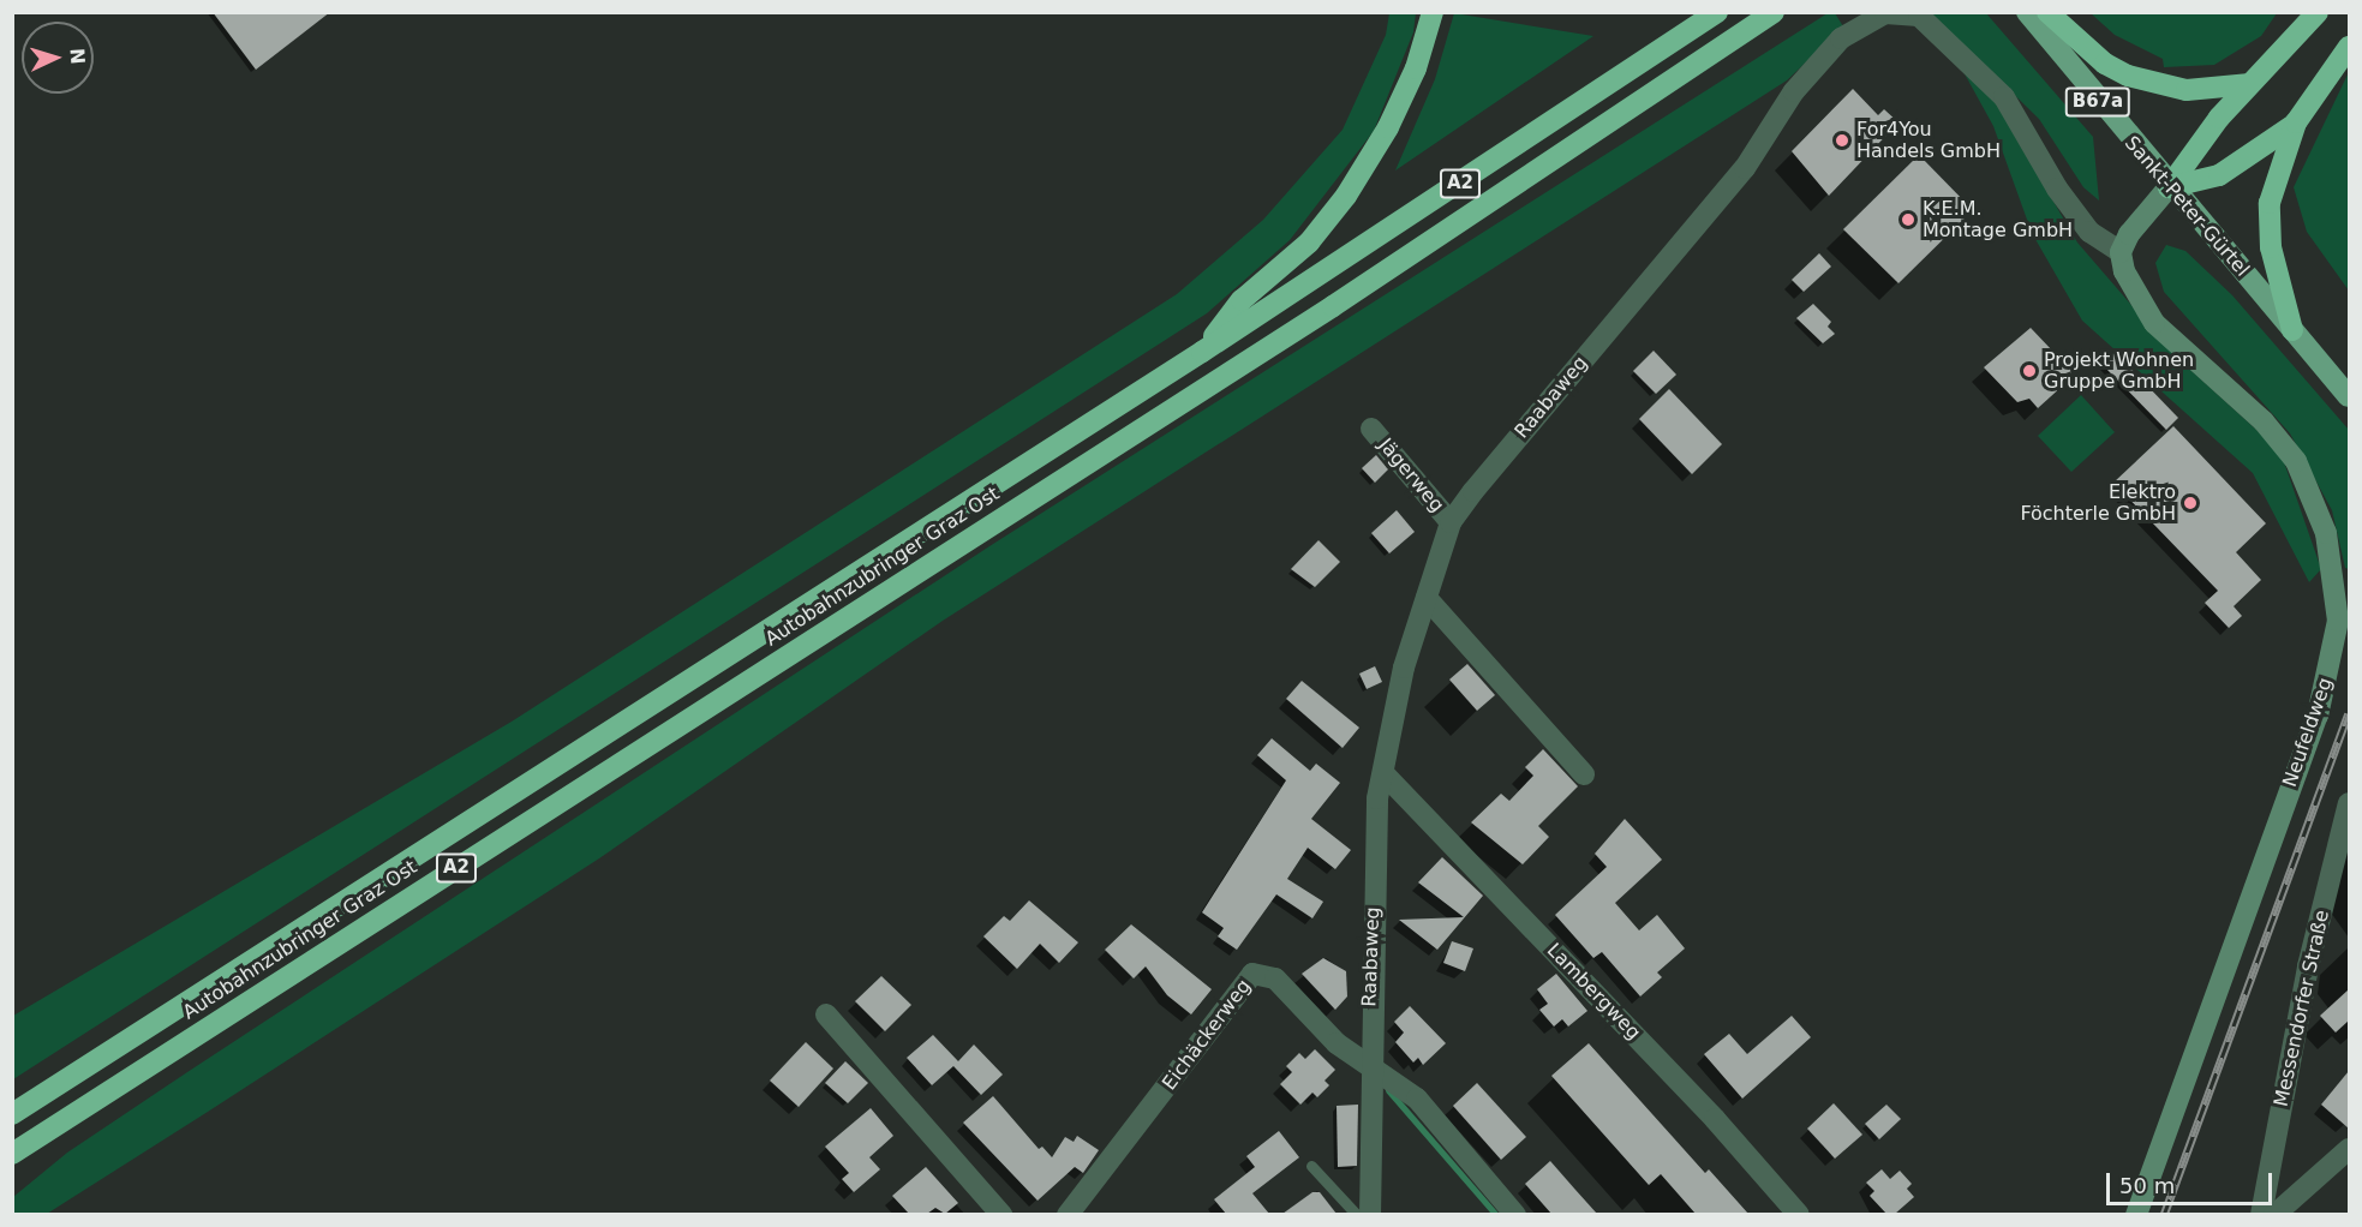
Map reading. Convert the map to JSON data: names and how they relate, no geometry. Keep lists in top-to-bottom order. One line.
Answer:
{"streets":{"highway":["A2","Autobahnzubringer Graz Ost"],"main road":["B67a","Sankt-Peter-Gürtel"],"street":["Raabaweg","Jägerweg","Neufeldweg","Lambergweg","Messendorfer Straße","Eichäckerweg"]},"crossings":[["Raabaweg","Jägerweg"],["Raabaweg","Neufeldweg"],["Raabaweg","Lambergweg"],["Raabaweg","Eichäckerweg"]],"places":["For4You Handels GmbH","K.E.M. Montage GmbH","Projekt Wohnen Gruppe GmbH","Elektro Föchterle GmbH"],"scale_bar":"50 m","north":"right"}
